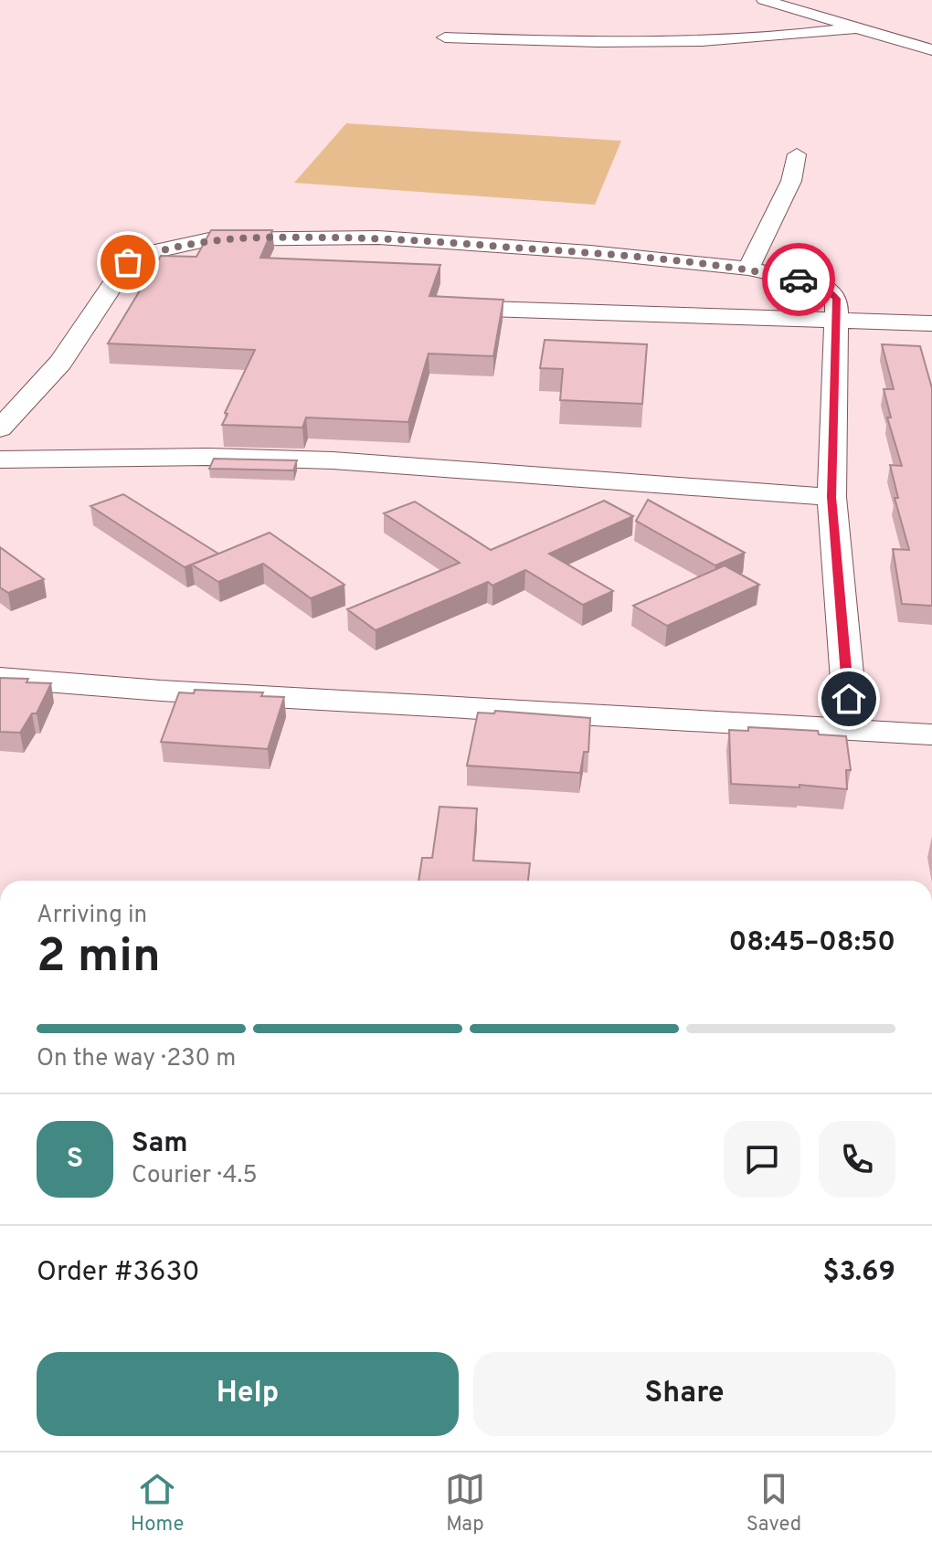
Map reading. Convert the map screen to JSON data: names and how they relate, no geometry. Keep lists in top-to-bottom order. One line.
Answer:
{"page":{"heading":["2 min","Arriving in","08:45–08:50"],"panel":["Sam","Courier · 4.5","Order #3630","$3.69"],"bar":"On the way · 230 m","round":"S","buttons":["Help","Share"],"tabs":["Home","Map","Saved"]}}
